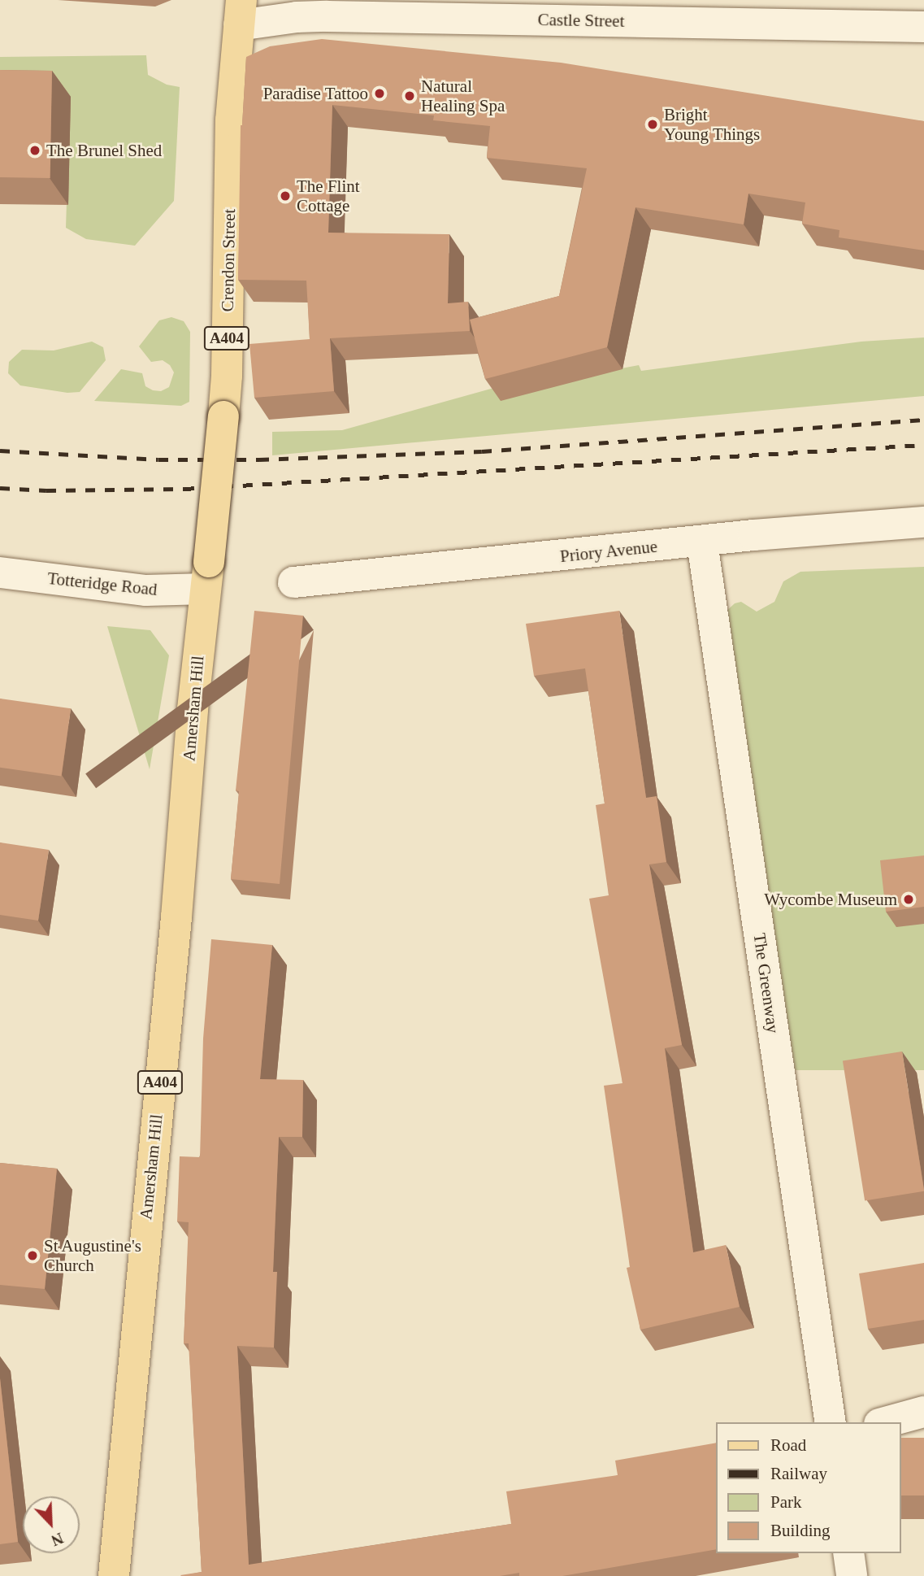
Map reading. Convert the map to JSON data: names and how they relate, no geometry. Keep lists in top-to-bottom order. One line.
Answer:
{"streets":{"main road":["Crendon Street","A404","Amersham Hill"],"street":["Castle Street","Priory Avenue","Totteridge Road","The Greenway"]},"crossings":[["Castle Street","Crendon Street"],["Crendon Street","Totteridge Road"],["Crendon Street","Amersham Hill"],["Priory Avenue","The Greenway"],["Totteridge Road","Amersham Hill"]],"places":["Paradise Tattoo","Natural Healing Spa","Bright Young Things","The Brunel Shed","The Flint Cottage","Wycombe Museum","St Augustine's Church"],"legend":["Road","Railway","Park","Building"],"north":"bottom right"}
